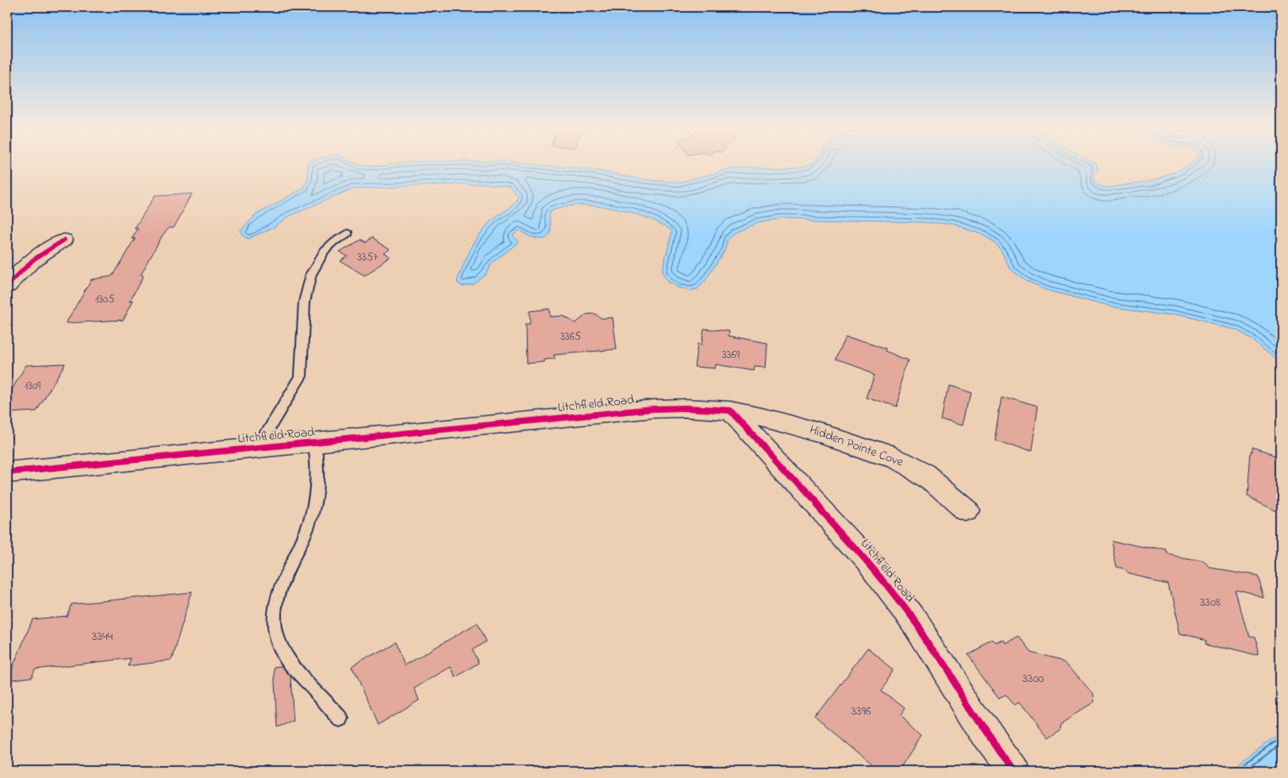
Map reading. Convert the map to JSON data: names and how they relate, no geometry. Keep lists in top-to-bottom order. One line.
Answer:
{"streets":{"street":["Litchfield Road","Hidden Pointe Cove"]},"crossings":[["Litchfield Road","Hidden Pointe Cove"]],"house_numbers":["3357","1305","3365","3369","1309","3308","3344","3300","3396"]}
